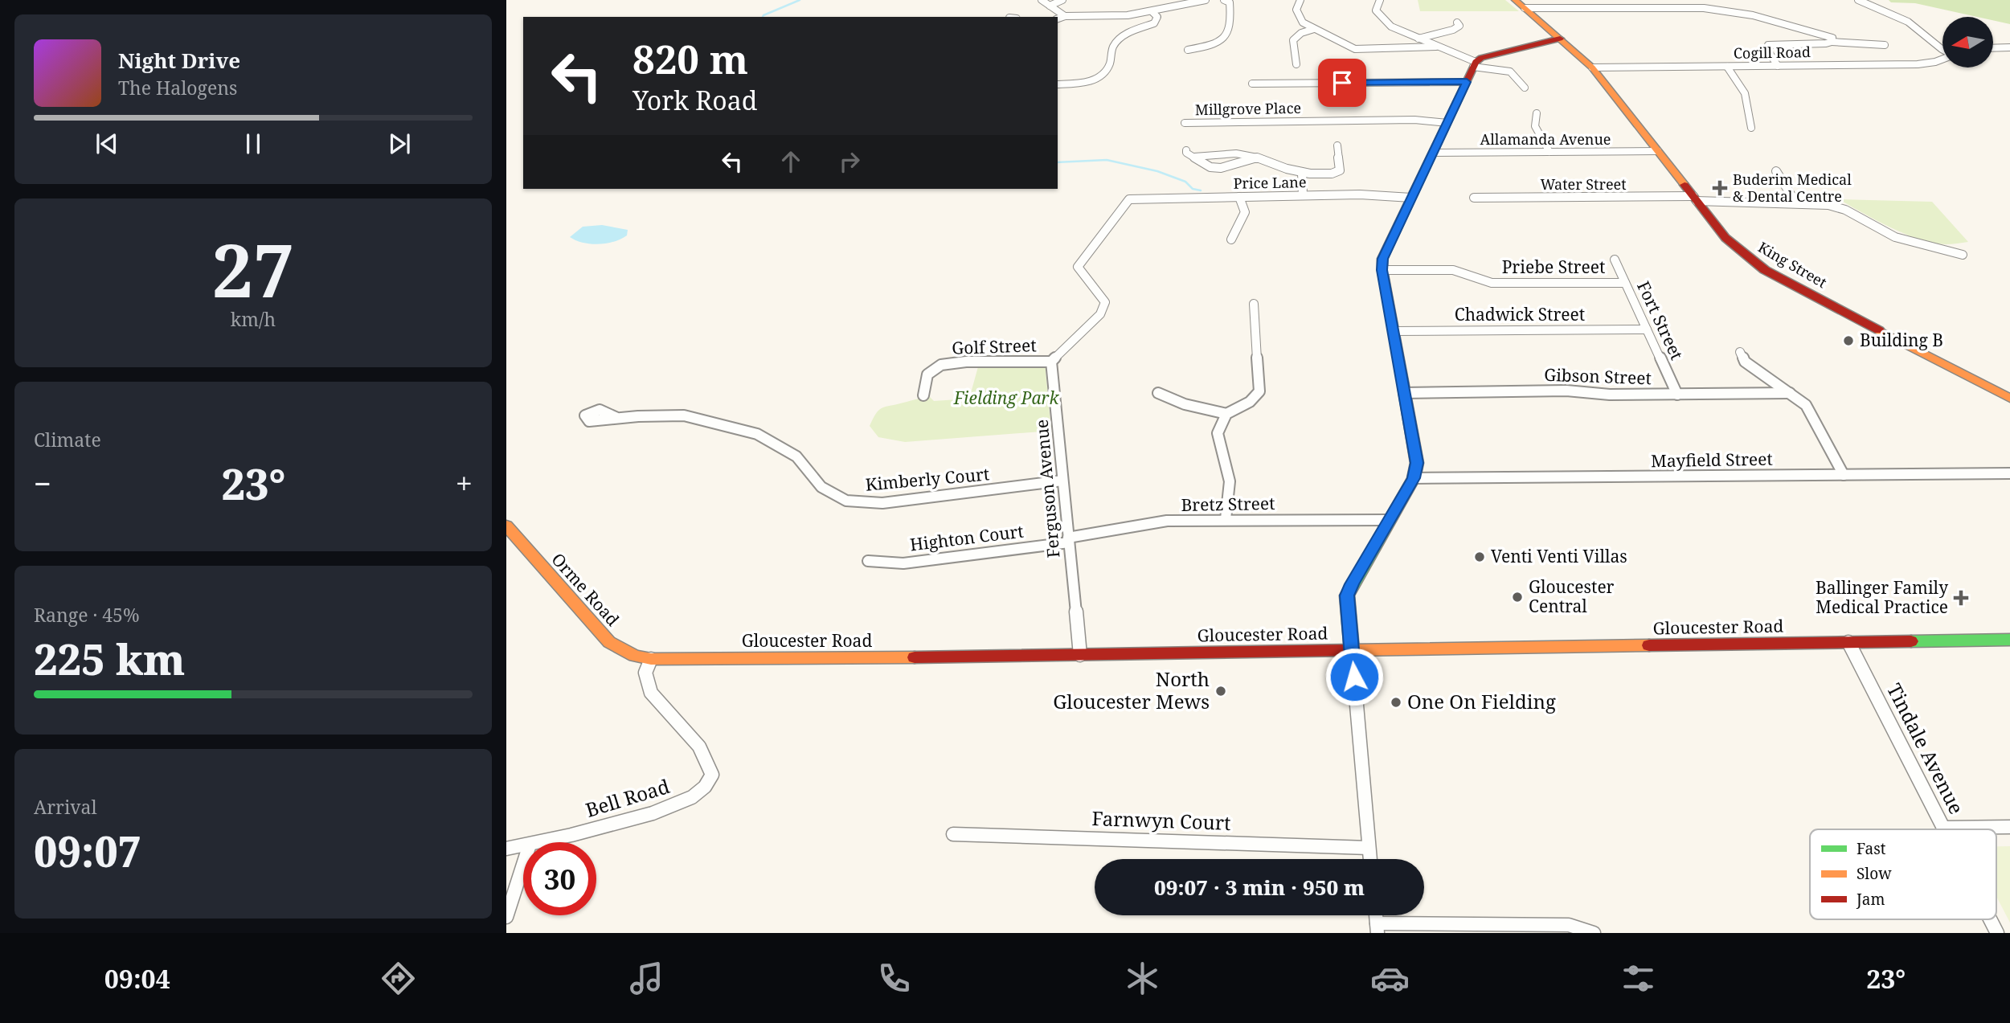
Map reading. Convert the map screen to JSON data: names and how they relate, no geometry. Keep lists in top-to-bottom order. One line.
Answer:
{"streets":{"main road":["King Street","Orme Road","Gloucester Road"],"street":["Cogill Road","Millgrove Place","Allamanda Avenue","Price Lane","Water Street","Priebe Street","Chadwick Street","Fort Street","Golf Street","Gibson Street","Mayfield Street","Kimberly Court","Ferguson Avenue","Bretz Street","Highton Court","Tindale Avenue","Bell Road","Farnwyn Court"]},"crossings":[["Cogill Road","King Street"],["Allamanda Avenue","King Street"],["Price Lane","Golf Street"],["Price Lane","Ferguson Avenue"],["Water Street","King Street"],["Priebe Street","Fort Street"],["Chadwick Street","Fort Street"],["Fort Street","Gibson Street"],["Golf Street","Ferguson Avenue"],["Kimberly Court","Ferguson Avenue"],["Ferguson Avenue","Bretz Street"],["Ferguson Avenue","Highton Court"],["Ferguson Avenue","Gloucester Road"],["Bretz Street","Highton Court"],["Orme Road","Gloucester Road"],["Orme Road","Bell Road"],["Gloucester Road","Tindale Avenue"],["Gloucester Road","Bell Road"]],"parks":["Fielding Park"],"places":{"health":["Buderim Medical & Dental Centre","Ballinger Family Medical Practice"],"other":["Building B","Venti Venti Villas","Gloucester Central","North Gloucester Mews","One On Fielding"]},"legend":["Fast","Slow","Jam"],"north":"left","page":{"turn":["820 m","York Road"],"song":["Night Drive","The Halogens"],"tile":[["27","km/h"],"Climate",["Range · 45%","225 km"],["Arrival","09:07"]],"heat":["−","23°","+"],"limit":"30","trip":"09:07 · 3 min · 950 m","tabs":["09:04","23°"]}}
